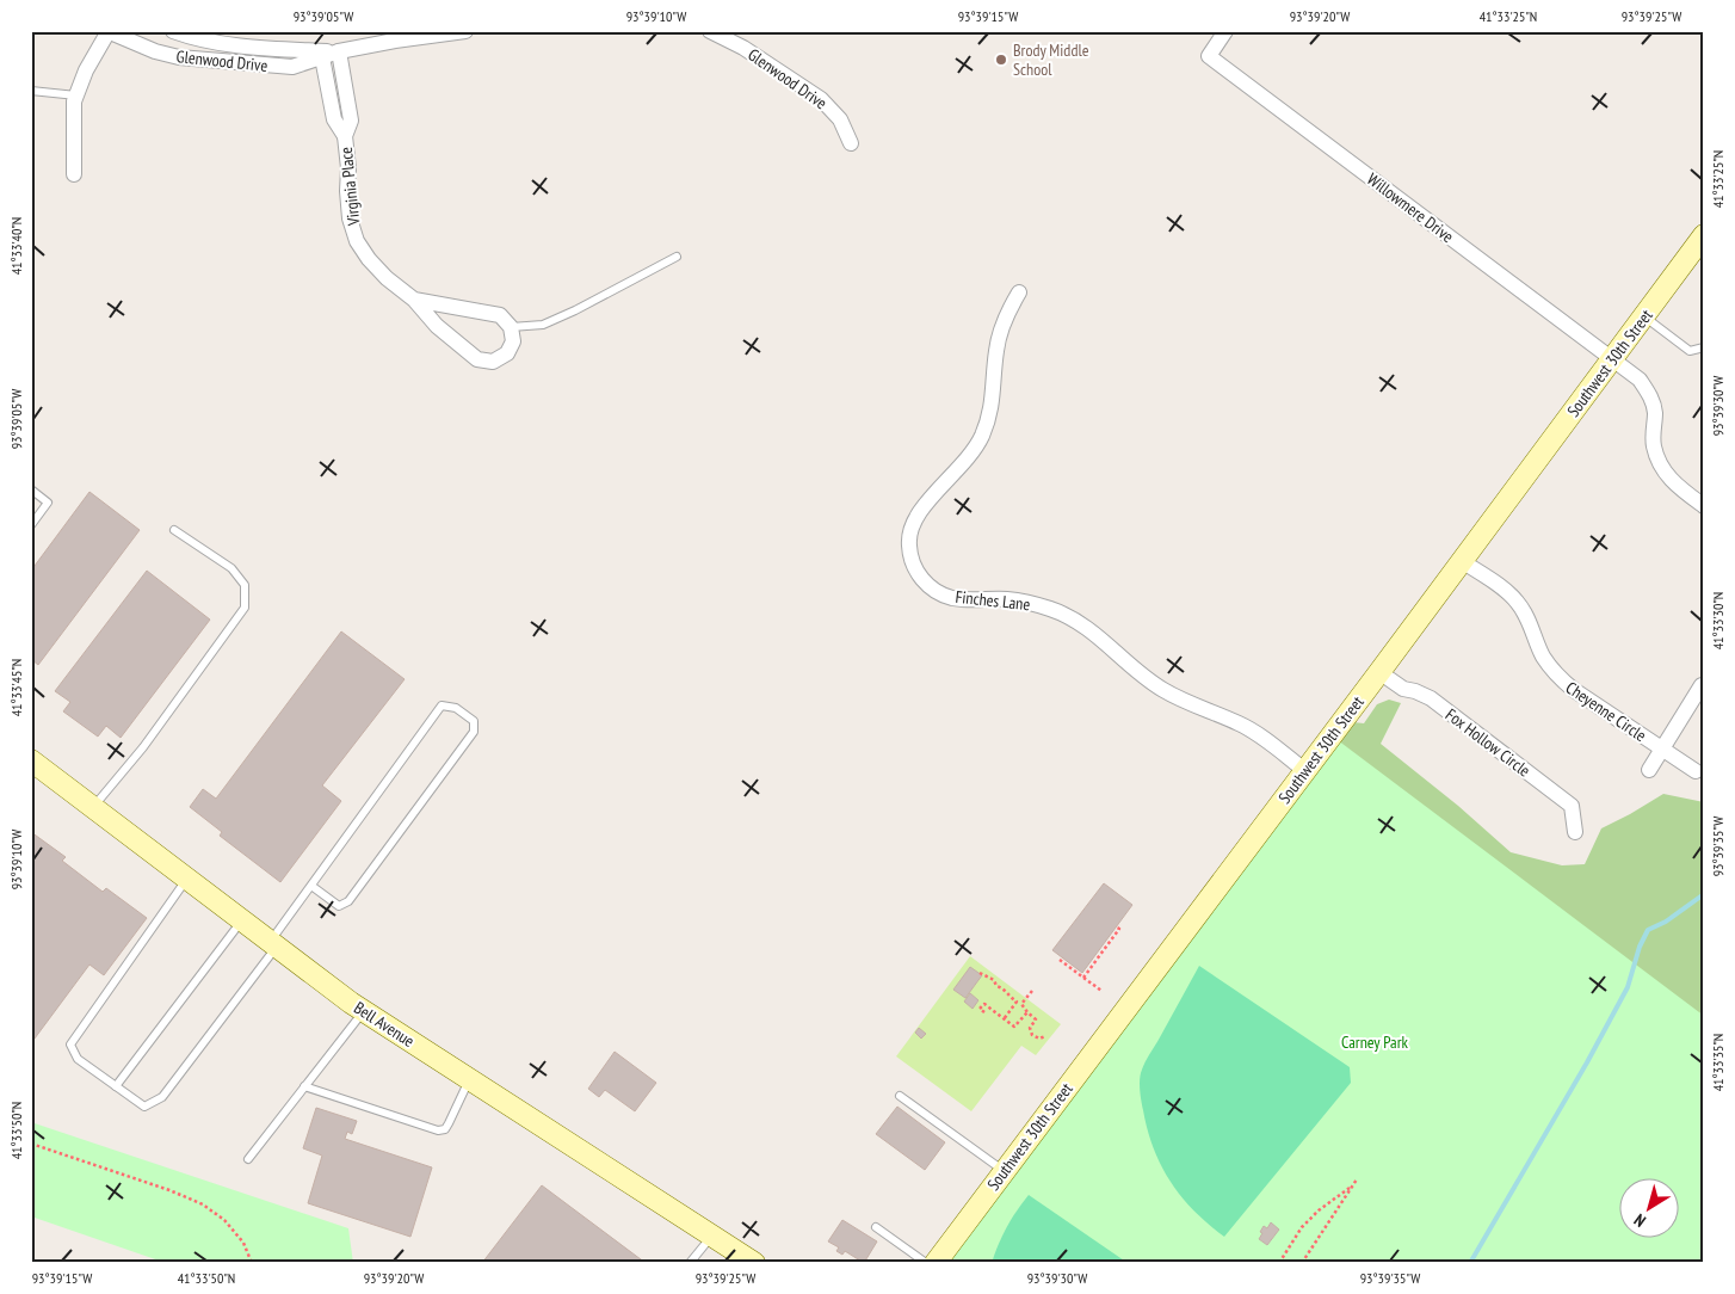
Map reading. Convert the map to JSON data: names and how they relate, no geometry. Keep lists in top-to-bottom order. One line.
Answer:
{"streets":{"street":["Glenwood Drive","Virginia Place","Willowmere Drive","Southwest 30th Street","Finches Lane","Cheyenne Circle","Fox Hollow Circle","Bell Avenue"]},"crossings":[["Glenwood Drive","Virginia Place"],["Willowmere Drive","Southwest 30th Street"],["Southwest 30th Street","Finches Lane"],["Southwest 30th Street","Cheyenne Circle"],["Southwest 30th Street","Fox Hollow Circle"]],"parks":["Carney Park"],"places":["Brody Middle School"],"north":"bottom left","coordinates":["93°39'05\"W","93°39'10\"W","93°39'15\"W","93°39'20\"W","41°33'25\"N","93°39'25\"W","41°33'40\"N","93°39'30\"W","41°33'30\"N","41°33'45\"N","93°39'35\"W","41°33'35\"N","41°33'50\"N"]}
